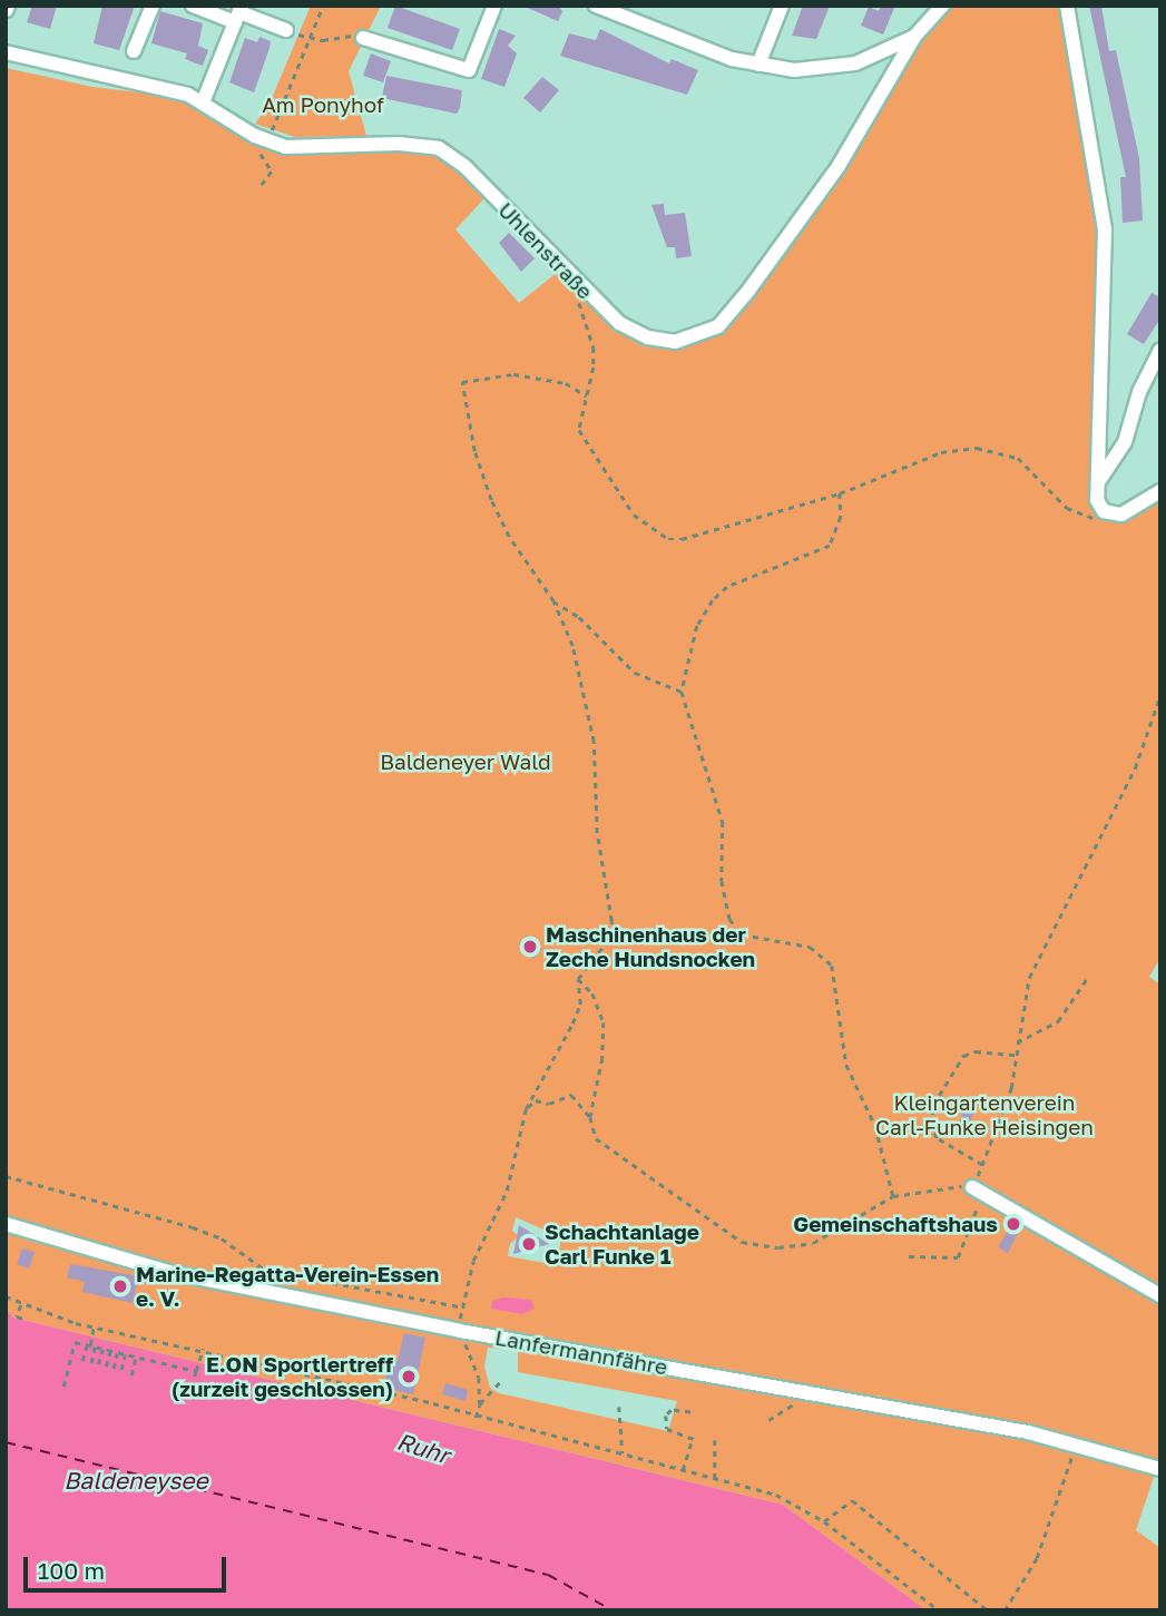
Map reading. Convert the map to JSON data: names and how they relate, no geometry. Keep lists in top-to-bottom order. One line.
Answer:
{"streets":{"street":["Uhlenstraße","Lanfermannfähre"]},"water":["Ruhr","Baldeneysee"],"parks":["Am Ponyhof","Baldeneyer Wald","Kleingartenverein Carl-Funke Heisingen"],"places":["Maschinenhaus der Zeche Hundsnocken","Gemeinschaftshaus","Schachtanlage Carl Funke 1","Marine-Regatta-Verein-Essen e. V.","E.ON Sportlertreff (zurzeit geschlossen)"],"scale_bar":"100 m"}
